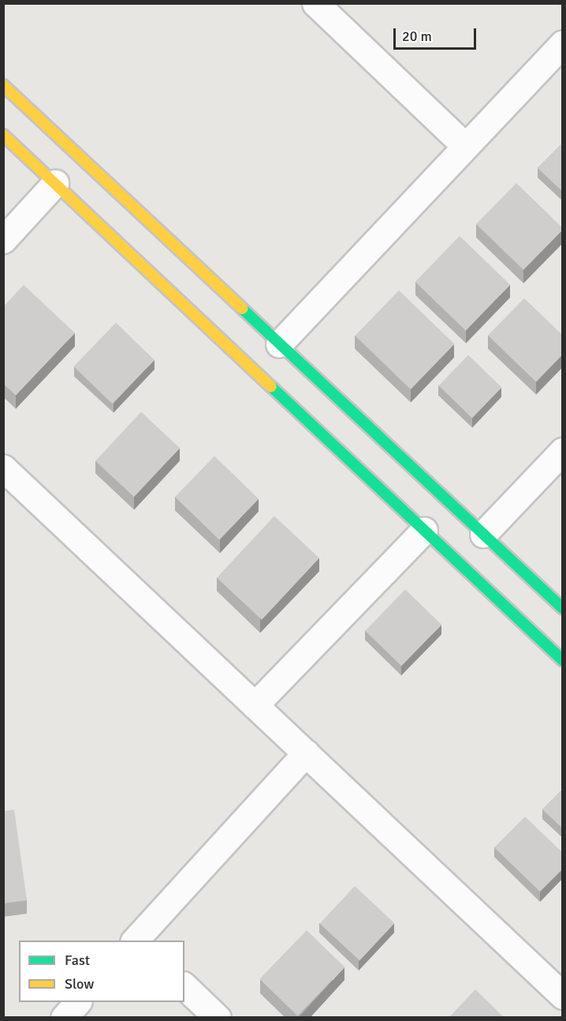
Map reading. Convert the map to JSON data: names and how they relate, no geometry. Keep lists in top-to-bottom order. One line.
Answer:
{"legend":["Fast","Slow"],"scale_bar":"20 m"}
